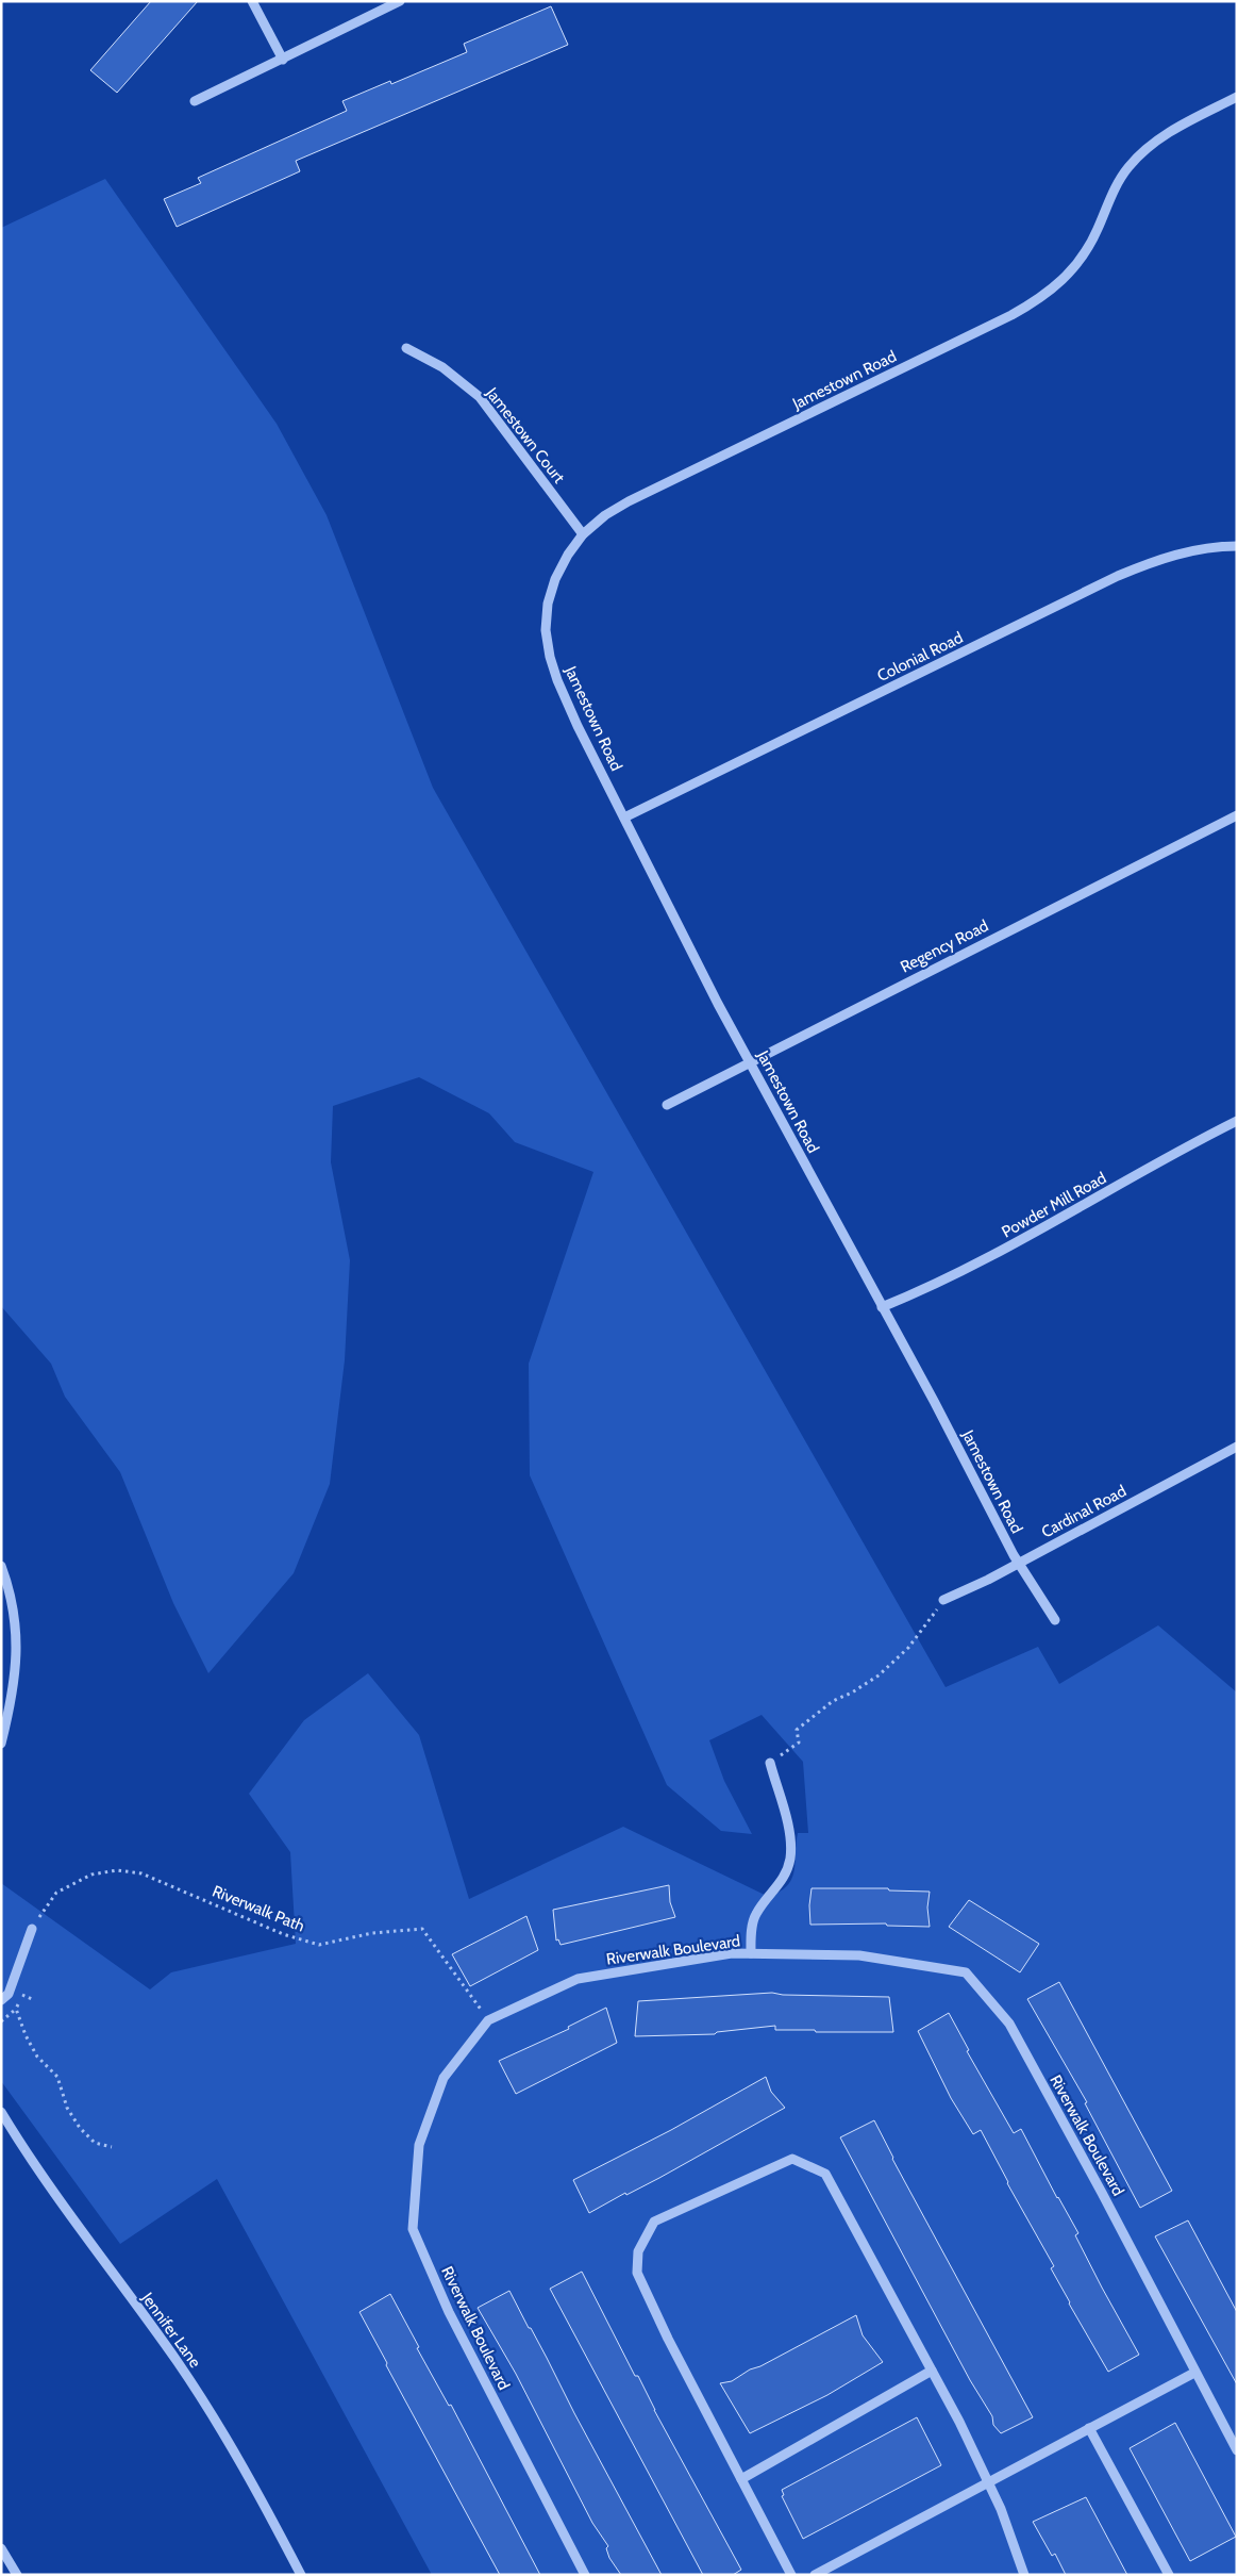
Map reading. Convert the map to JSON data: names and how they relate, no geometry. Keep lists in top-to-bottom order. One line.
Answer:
{"streets":{"street":["Jamestown Road","Jamestown Court","Colonial Road","Regency Road","Powder Mill Road","Cardinal Road","Riverwalk Boulevard","Jennifer Lane"],"path":["Riverwalk Path"]},"crossings":[["Jamestown Road","Jamestown Court"],["Jamestown Road","Colonial Road"],["Jamestown Road","Regency Road"],["Jamestown Road","Powder Mill Road"],["Jamestown Road","Cardinal Road"],["Riverwalk Path","Riverwalk Boulevard"]]}
